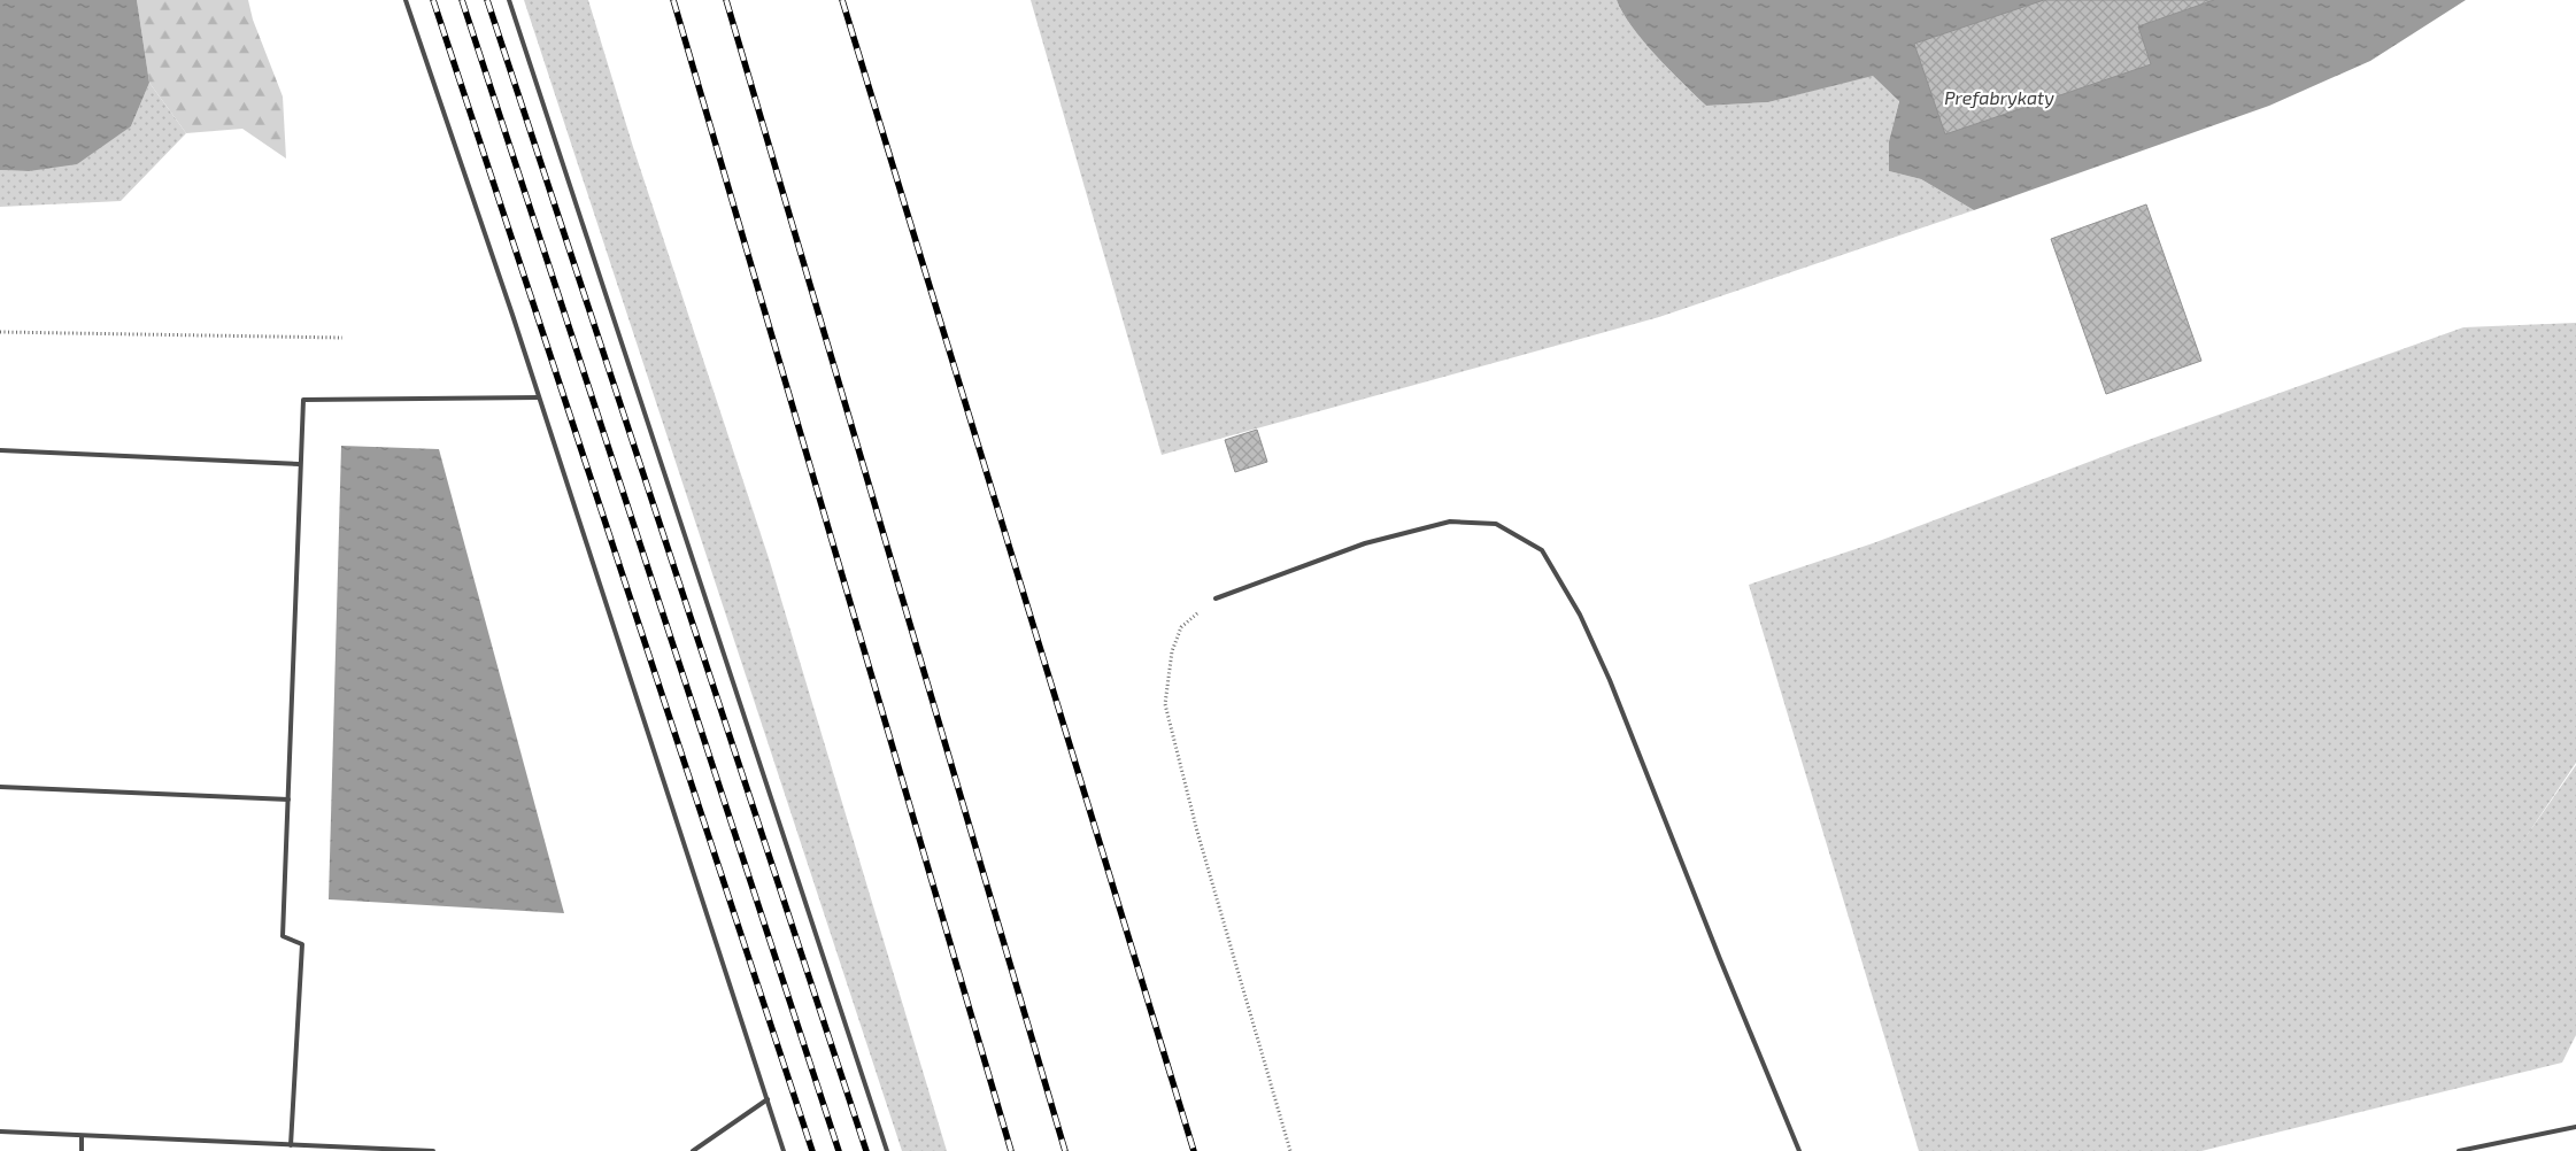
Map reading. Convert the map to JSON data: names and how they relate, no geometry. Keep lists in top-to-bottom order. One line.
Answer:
{"water":["Prefabrykaty"]}
